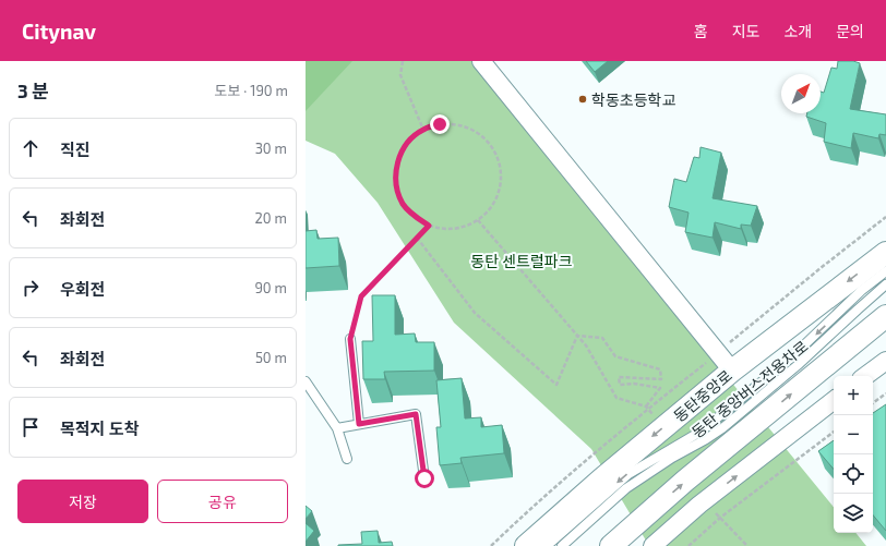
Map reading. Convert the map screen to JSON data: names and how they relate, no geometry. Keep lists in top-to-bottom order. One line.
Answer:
{"streets":{"street":["동탄중앙로"],"lane":["동탄 중앙버스전용차로"]},"parks":["동탄 센트럴파크"],"places":["학동초등학교"],"north":"top right","page":{"header":"Citynav","nav":["홈","지도","소개","문의"],"heading":["3 분","도보 · 190 m"],"list":[["직진","30 m"],["좌회전","20 m"],["우회전","90 m"],["좌회전","50 m"],"목적지 도착"],"map_buttons":["+","−"],"buttons":["저장","공유"]}}
